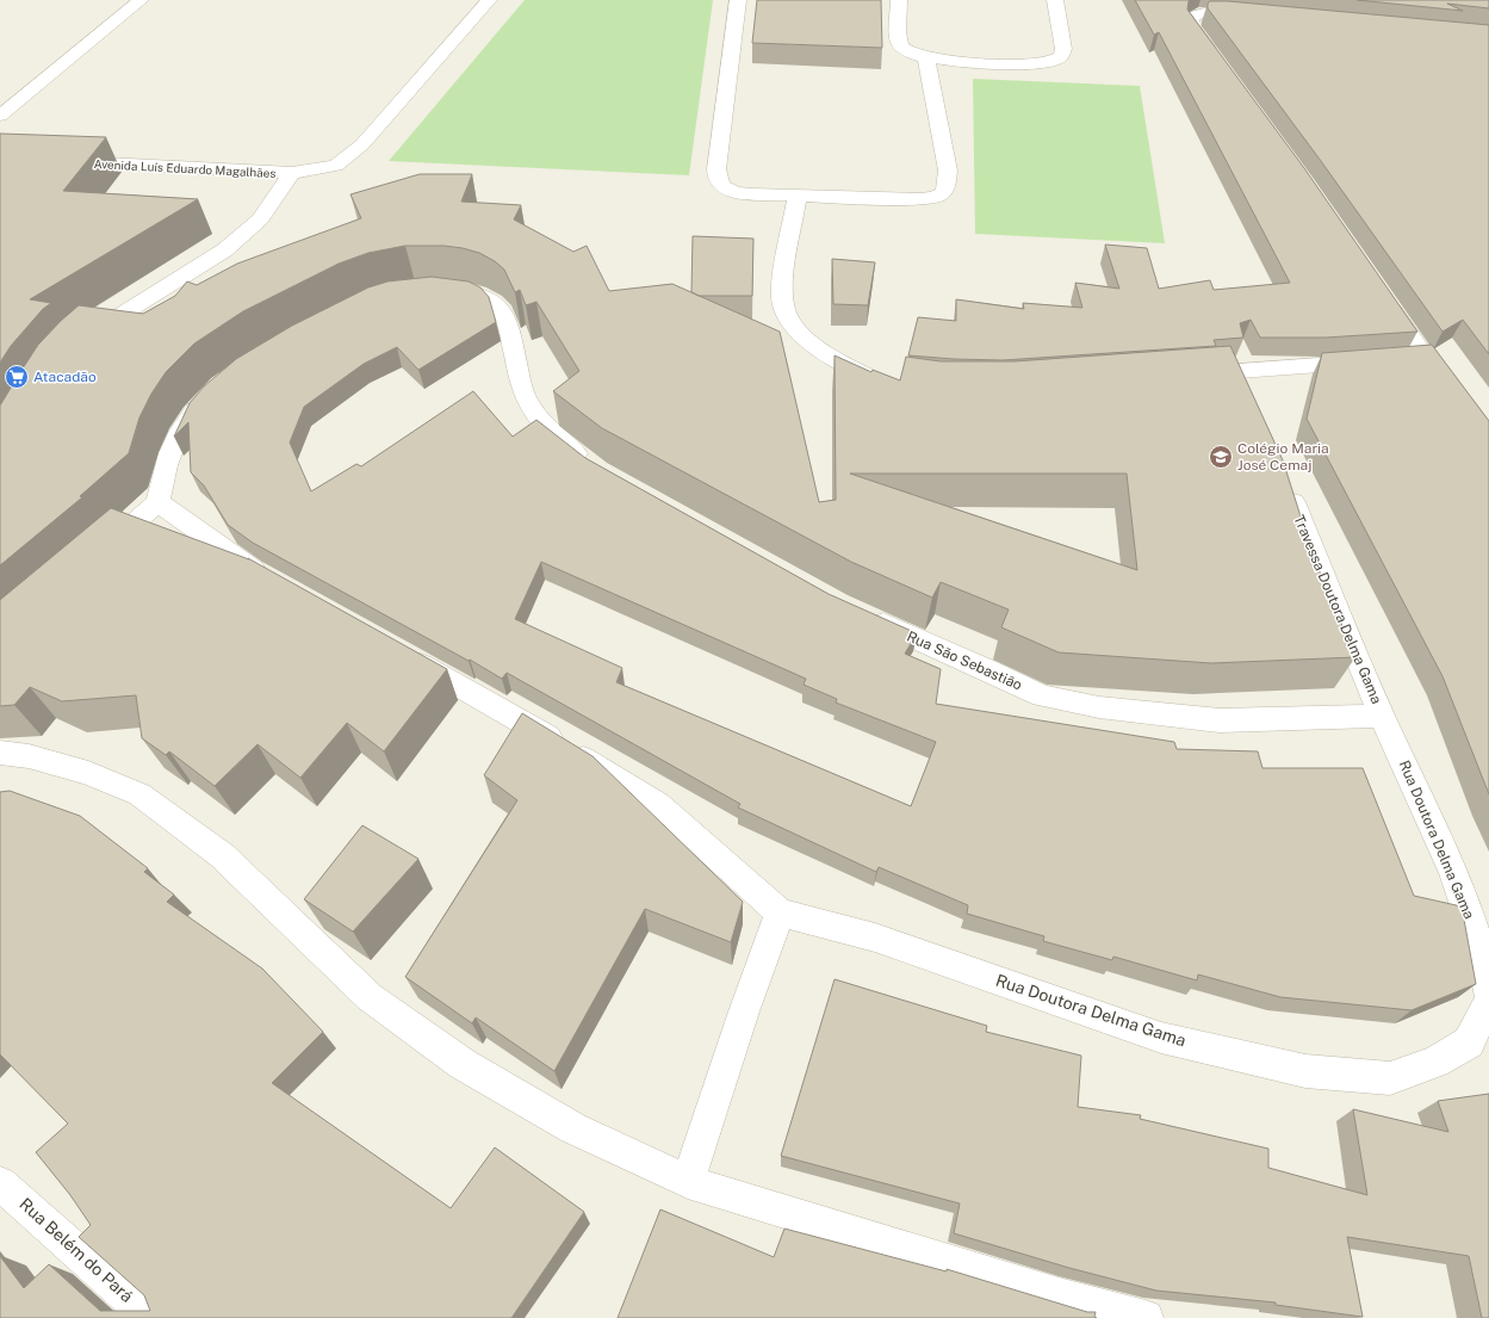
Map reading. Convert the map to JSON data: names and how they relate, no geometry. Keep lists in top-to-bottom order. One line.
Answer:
{"streets":{"street":["Avenida Luís Eduardo Magalhães","Travessa Doutora Delma Gama","Rua São Sebastião","Rua Doutora Delma Gama","Rua Belém do Pará"]},"crossings":[["Travessa Doutora Delma Gama","Rua São Sebastião"],["Travessa Doutora Delma Gama","Rua Doutora Delma Gama"],["Rua São Sebastião","Rua Doutora Delma Gama"]],"places":{"supermarket":["Atacadão"],"school or university":["Colégio Maria José Cemaj"]}}
